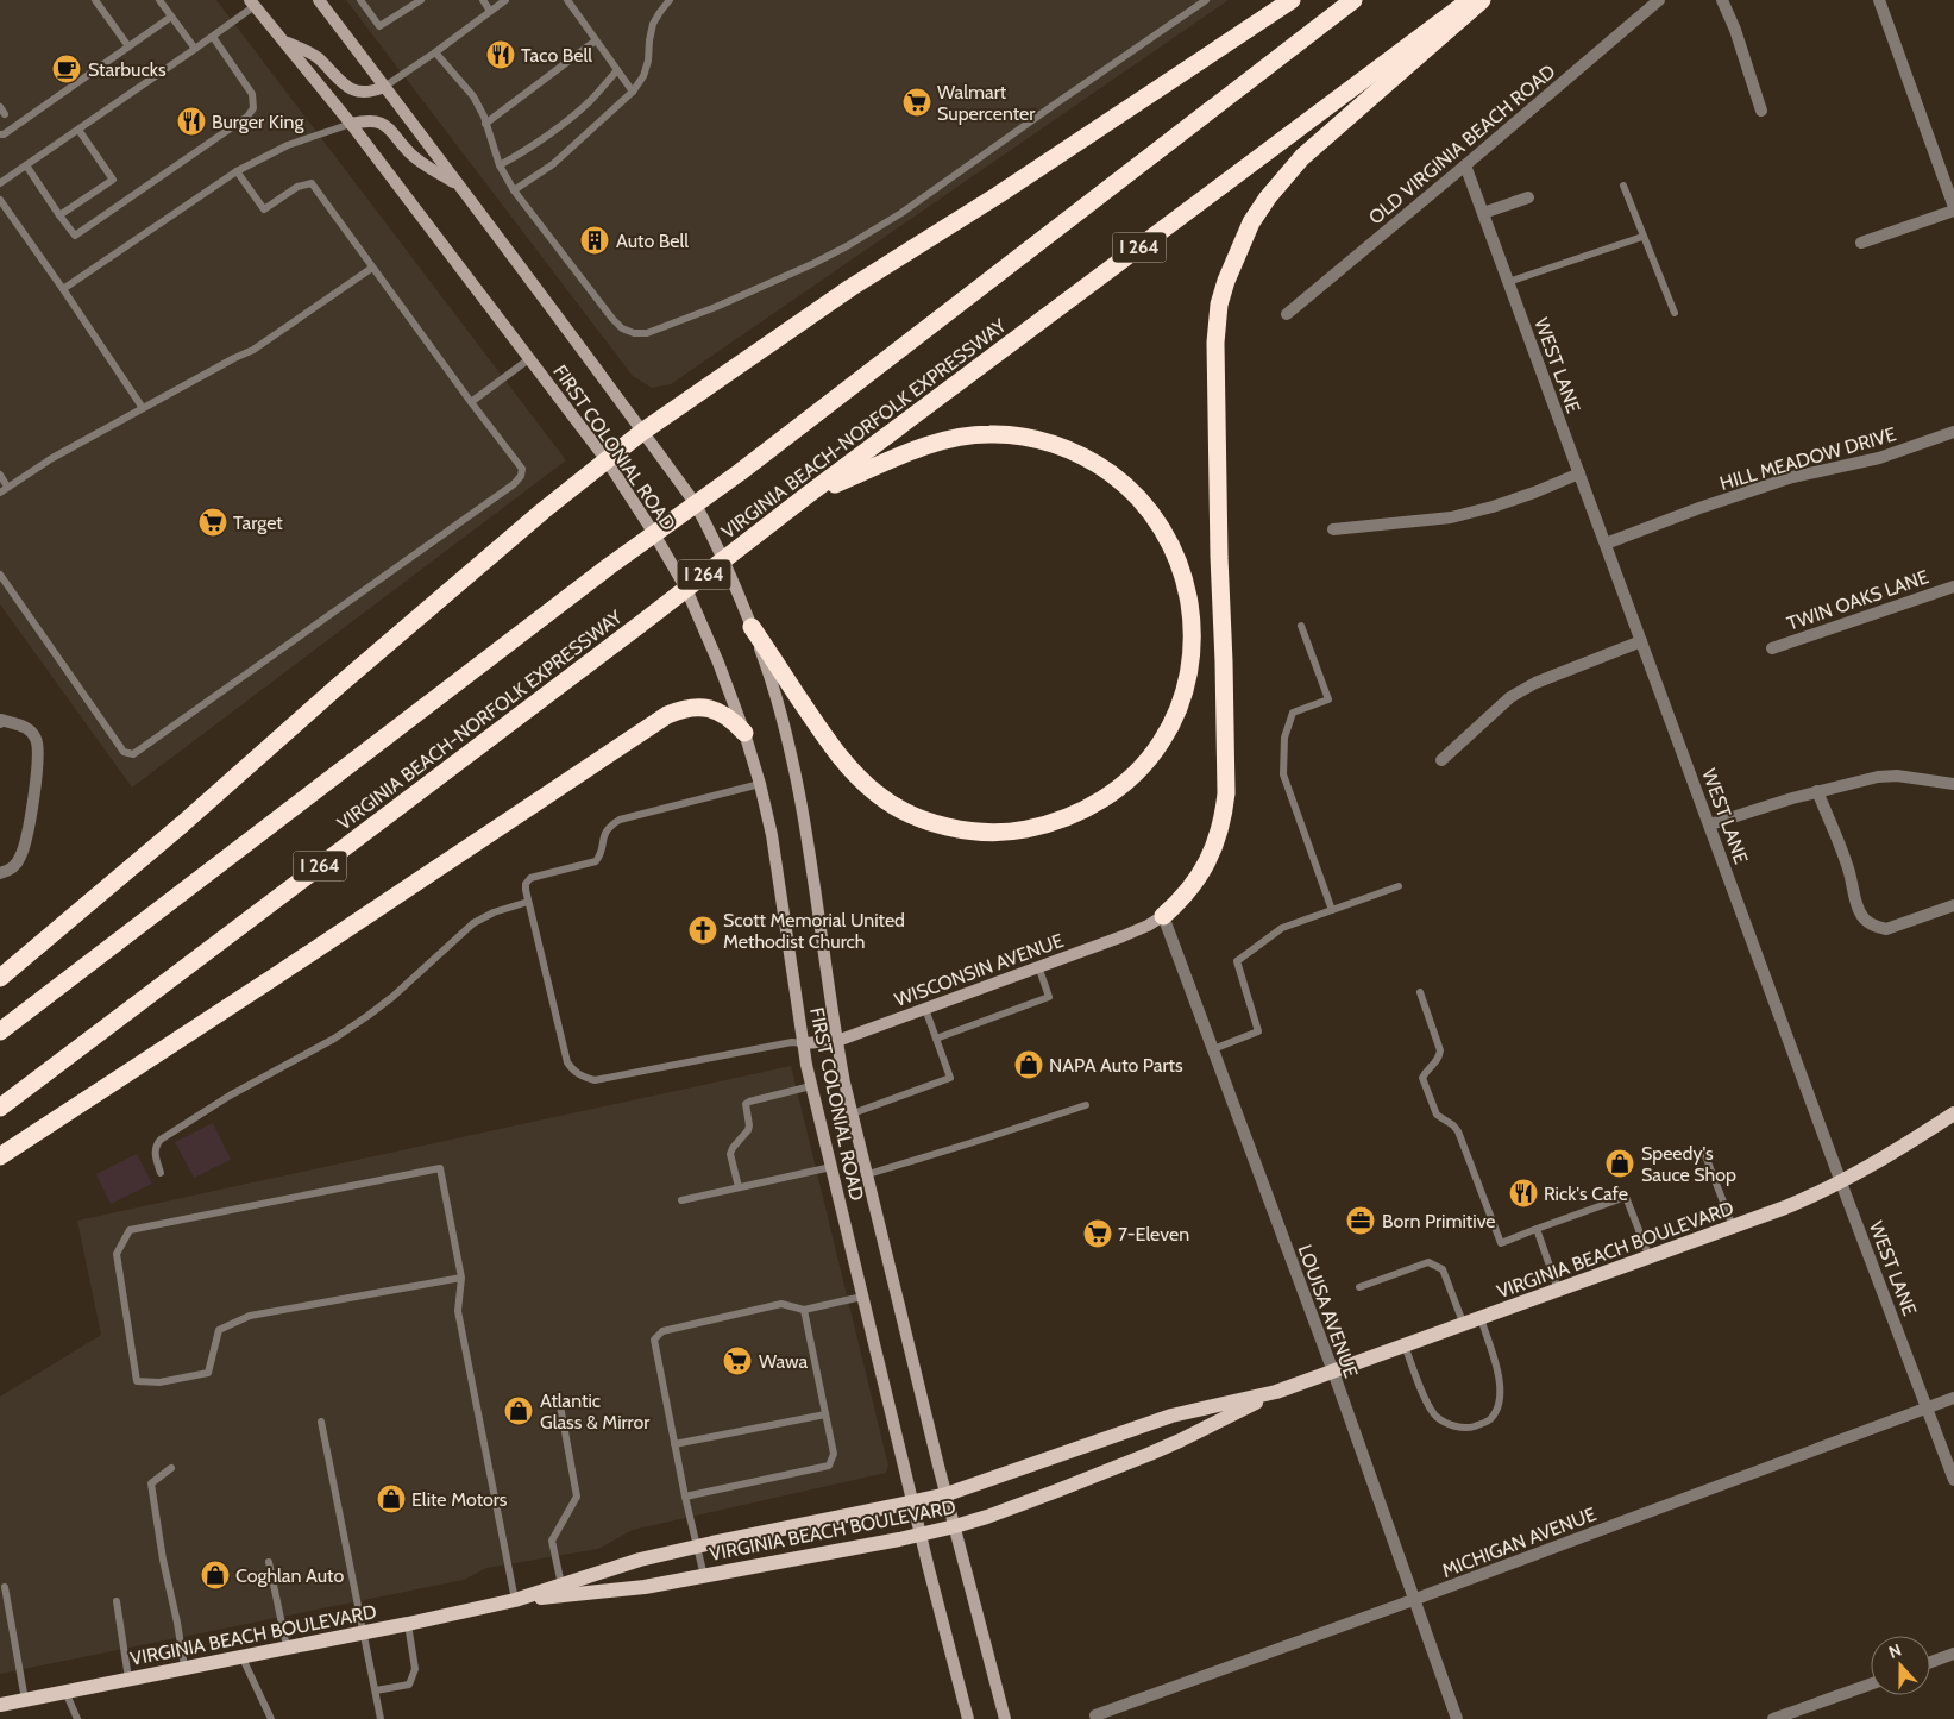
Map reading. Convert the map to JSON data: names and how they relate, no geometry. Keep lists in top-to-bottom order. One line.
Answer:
{"streets":{"highway":["I 264","VIRGINIA BEACH-NORFOLK EXPRESSWAY"],"main road":["FIRST COLONIAL ROAD","WISCONSIN AVENUE","VIRGINIA BEACH BOULEVARD"],"street":["OLD VIRGINIA BEACH ROAD","WEST LANE","HILL MEADOW DRIVE","TWIN OAKS LANE","LOUISA AVENUE","MICHIGAN AVENUE"]},"crossings":[["OLD VIRGINIA BEACH ROAD","WEST LANE"],["WEST LANE","HILL MEADOW DRIVE"],["WEST LANE","VIRGINIA BEACH BOULEVARD"],["WEST LANE","MICHIGAN AVENUE"],["FIRST COLONIAL ROAD","WISCONSIN AVENUE"],["FIRST COLONIAL ROAD","VIRGINIA BEACH BOULEVARD"],["WISCONSIN AVENUE","LOUISA AVENUE"],["VIRGINIA BEACH BOULEVARD","LOUISA AVENUE"],["LOUISA AVENUE","MICHIGAN AVENUE"]],"places":{"restaurant":["Taco Bell","Burger King","Rick's Cafe"],"cafe":["Starbucks"],"supermarket":["Walmart Supercenter","Target","7-Eleven","Wawa"],"building":["Auto Bell"],"church":["Scott Memorial United Methodist Church"],"shop":["NAPA Auto Parts","Speedy's Sauce Shop","Atlantic Glass & Mirror","Elite Motors","Coghlan Auto"],"office":["Born Primitive"]},"north":"top"}
